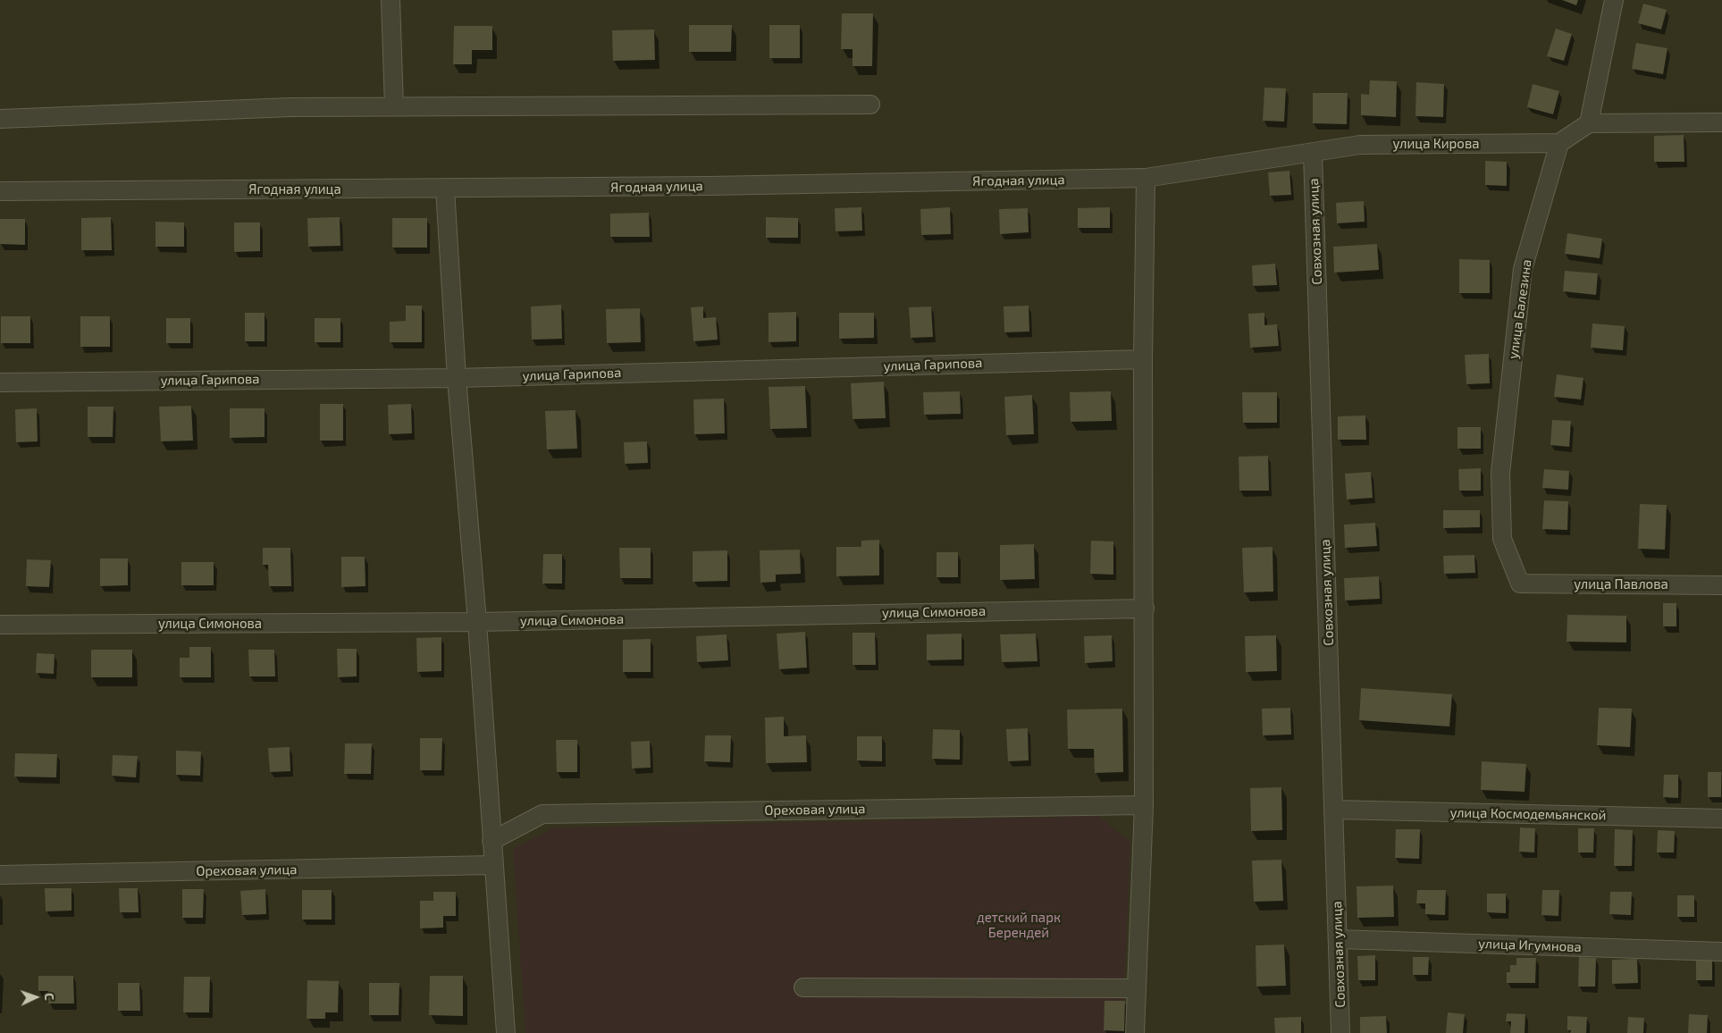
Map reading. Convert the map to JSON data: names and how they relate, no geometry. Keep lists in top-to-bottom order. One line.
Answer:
{"streets":{"street":["улица Кирова","Ягодная улица","Совхозная улица","улица Балезина","улица Гарипова","улица Павлова","улица Симонова","Ореховая улица","улица Космодемьянской","улица Игумнова"]},"crossings":[["улица Кирова","Ягодная улица"],["улица Кирова","Совхозная улица"],["улица Кирова","улица Балезина"],["Ягодная улица","Совхозная улица"],["Совхозная улица","улица Космодемьянской"],["Совхозная улица","улица Игумнова"],["улица Балезина","улица Павлова"]],"parks":["детский парк Берендей"],"north":"right"}
